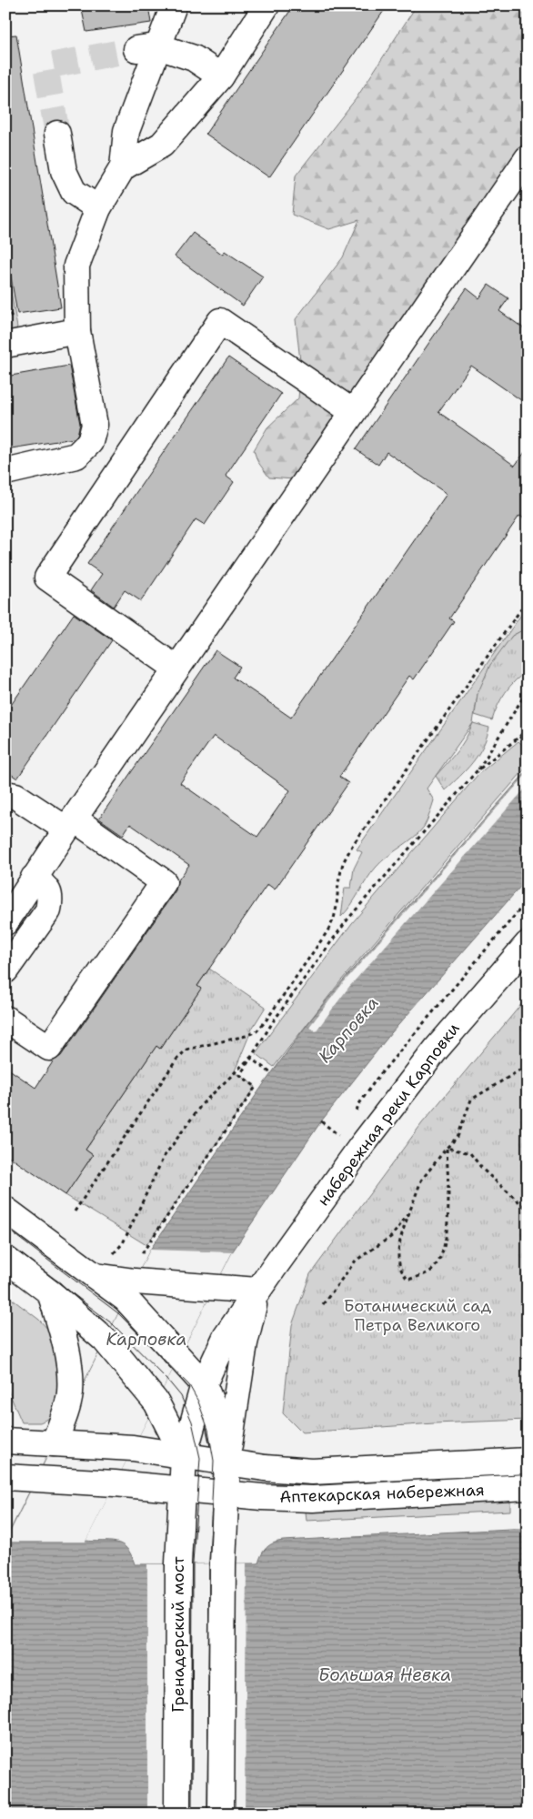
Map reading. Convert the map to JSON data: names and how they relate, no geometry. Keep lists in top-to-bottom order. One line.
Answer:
{"streets":{"street":["набережная реки Карповки","Аптекарская набережная","Гренадерский мост"]},"crossings":[["набережная реки Карповки","Аптекарская набережная"],["набережная реки Карповки","Гренадерский мост"],["Аптекарская набережная","Гренадерский мост"]],"water":["Карповка","Большая Невка"],"parks":["Ботанический сад Петра Великого"]}
